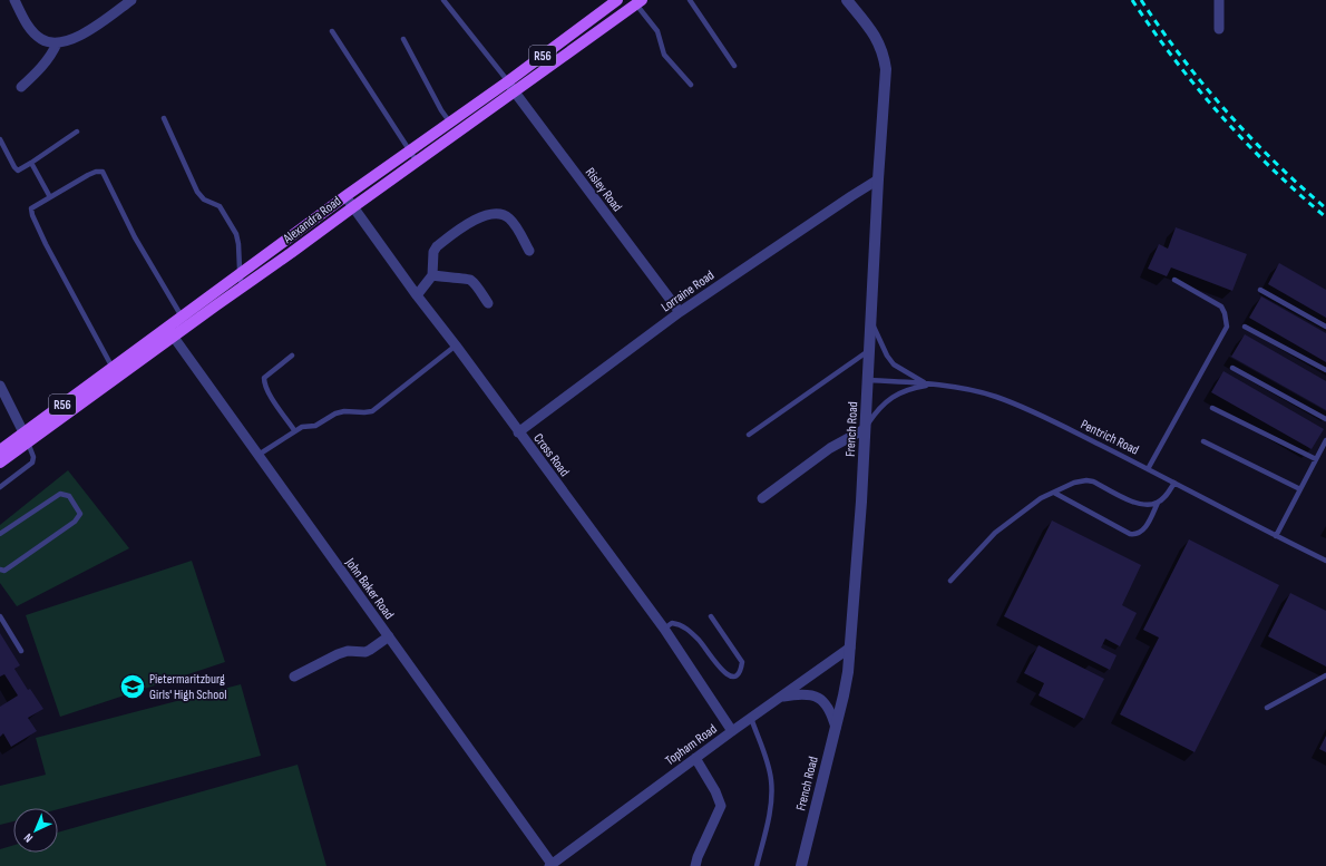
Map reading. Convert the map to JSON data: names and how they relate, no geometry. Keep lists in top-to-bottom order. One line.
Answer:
{"streets":{"main road":["R56","Alexandra Road"],"street":["Risley Road","Lorraine Road","French Road","Cross Road","John Baker Road","Topham Road"],"lane":["Pentrich Road"]},"crossings":[["Risley Road","Alexandra Road"],["Risley Road","Lorraine Road"],["Alexandra Road","Cross Road"],["Alexandra Road","John Baker Road"],["Lorraine Road","French Road"],["Lorraine Road","Cross Road"],["French Road","Pentrich Road"],["French Road","Topham Road"],["Cross Road","Topham Road"],["John Baker Road","Topham Road"]],"places":{"school or university":["Pietermaritzburg Girls' High School"]},"north":"bottom left"}
